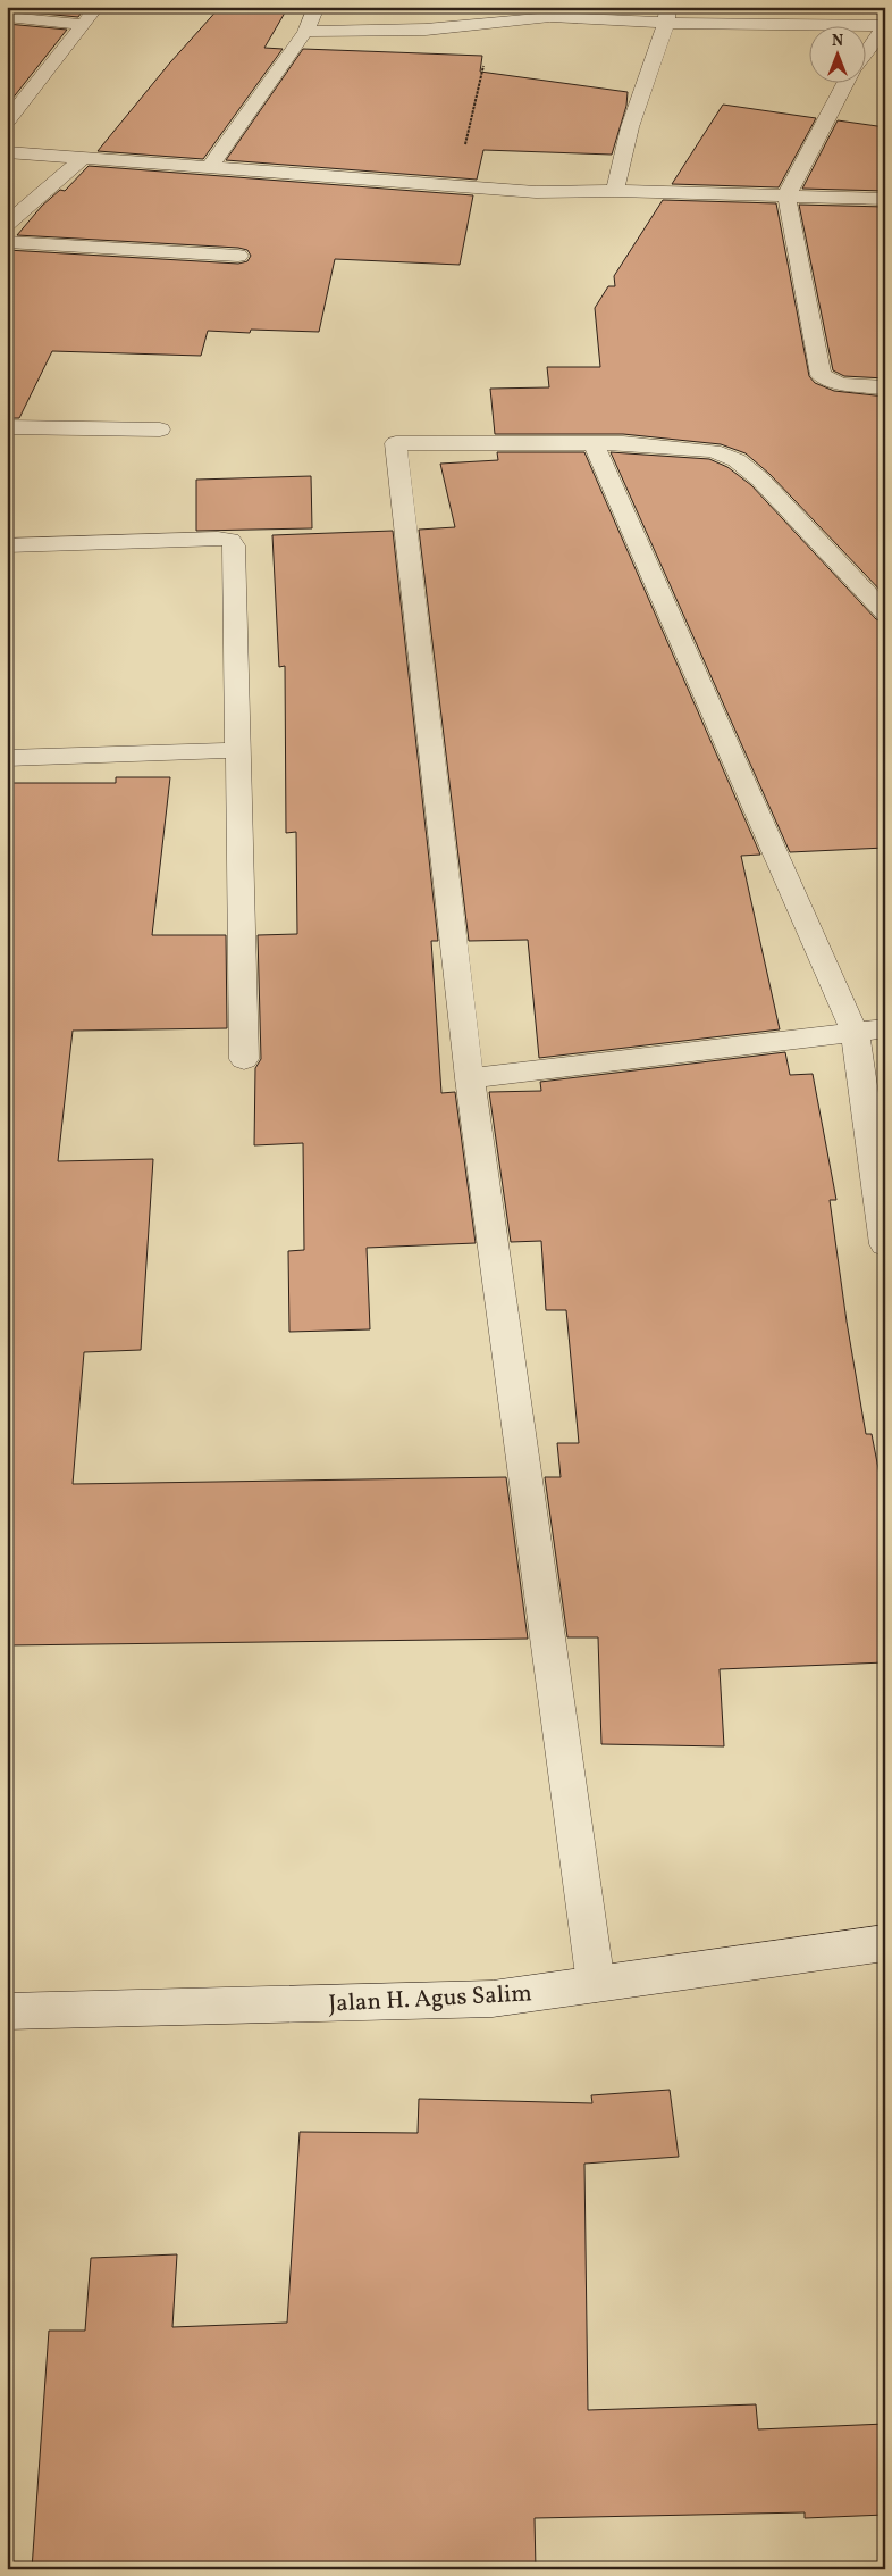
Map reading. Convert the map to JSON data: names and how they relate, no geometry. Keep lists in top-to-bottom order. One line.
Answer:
{"streets":{"street":["Jalan H. Agus Salim"]},"north":"top"}
